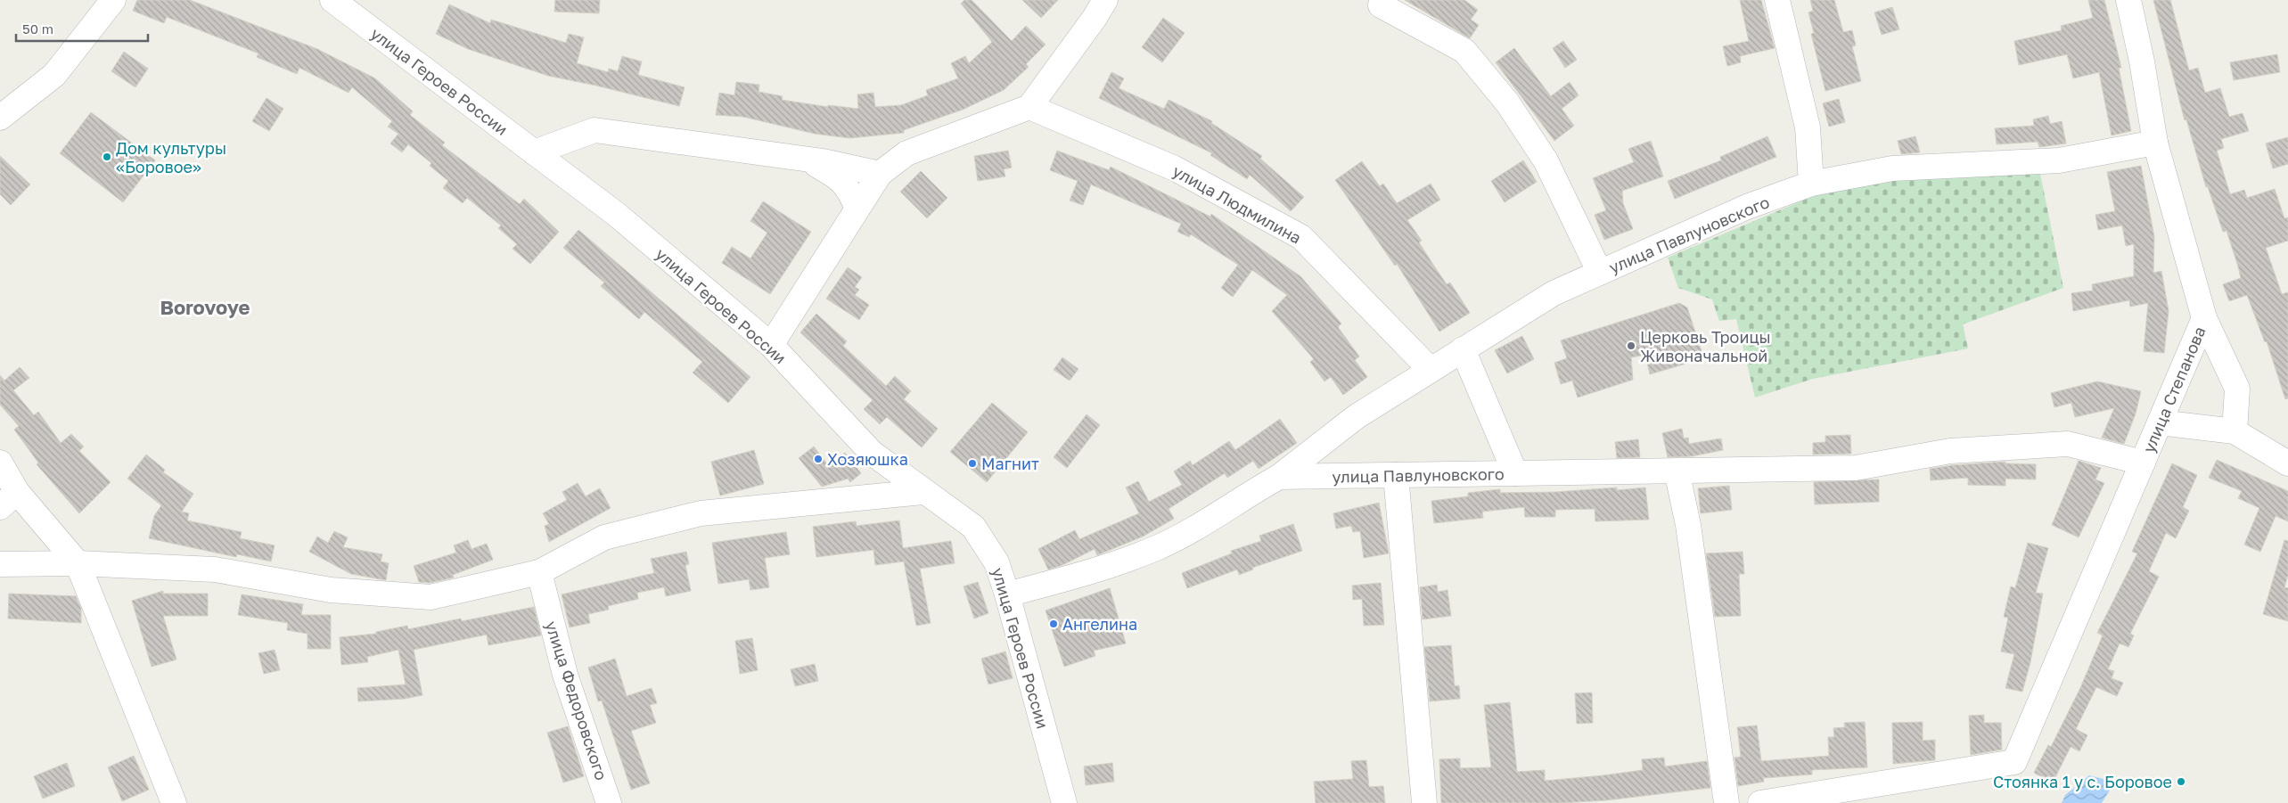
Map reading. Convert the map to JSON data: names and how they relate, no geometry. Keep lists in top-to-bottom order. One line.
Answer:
{"streets":{"street":["улица Героев России","улица Людмилина","улица Павлуновского","улица Степанова","улица Федоровского"]},"crossings":[["улица Героев России","улица Павлуновского"],["улица Людмилина","улица Павлуновского"],["улица Павлуновского","улица Степанова"]],"districts":["Borovoye"],"places":["Дом культуры «Боровое»","Церковь Троицы Живоначальной","Хозяюшка","Магнит","Ангелина","Стоянка 1 у с. Боровое"],"scale_bar":"50 m"}
